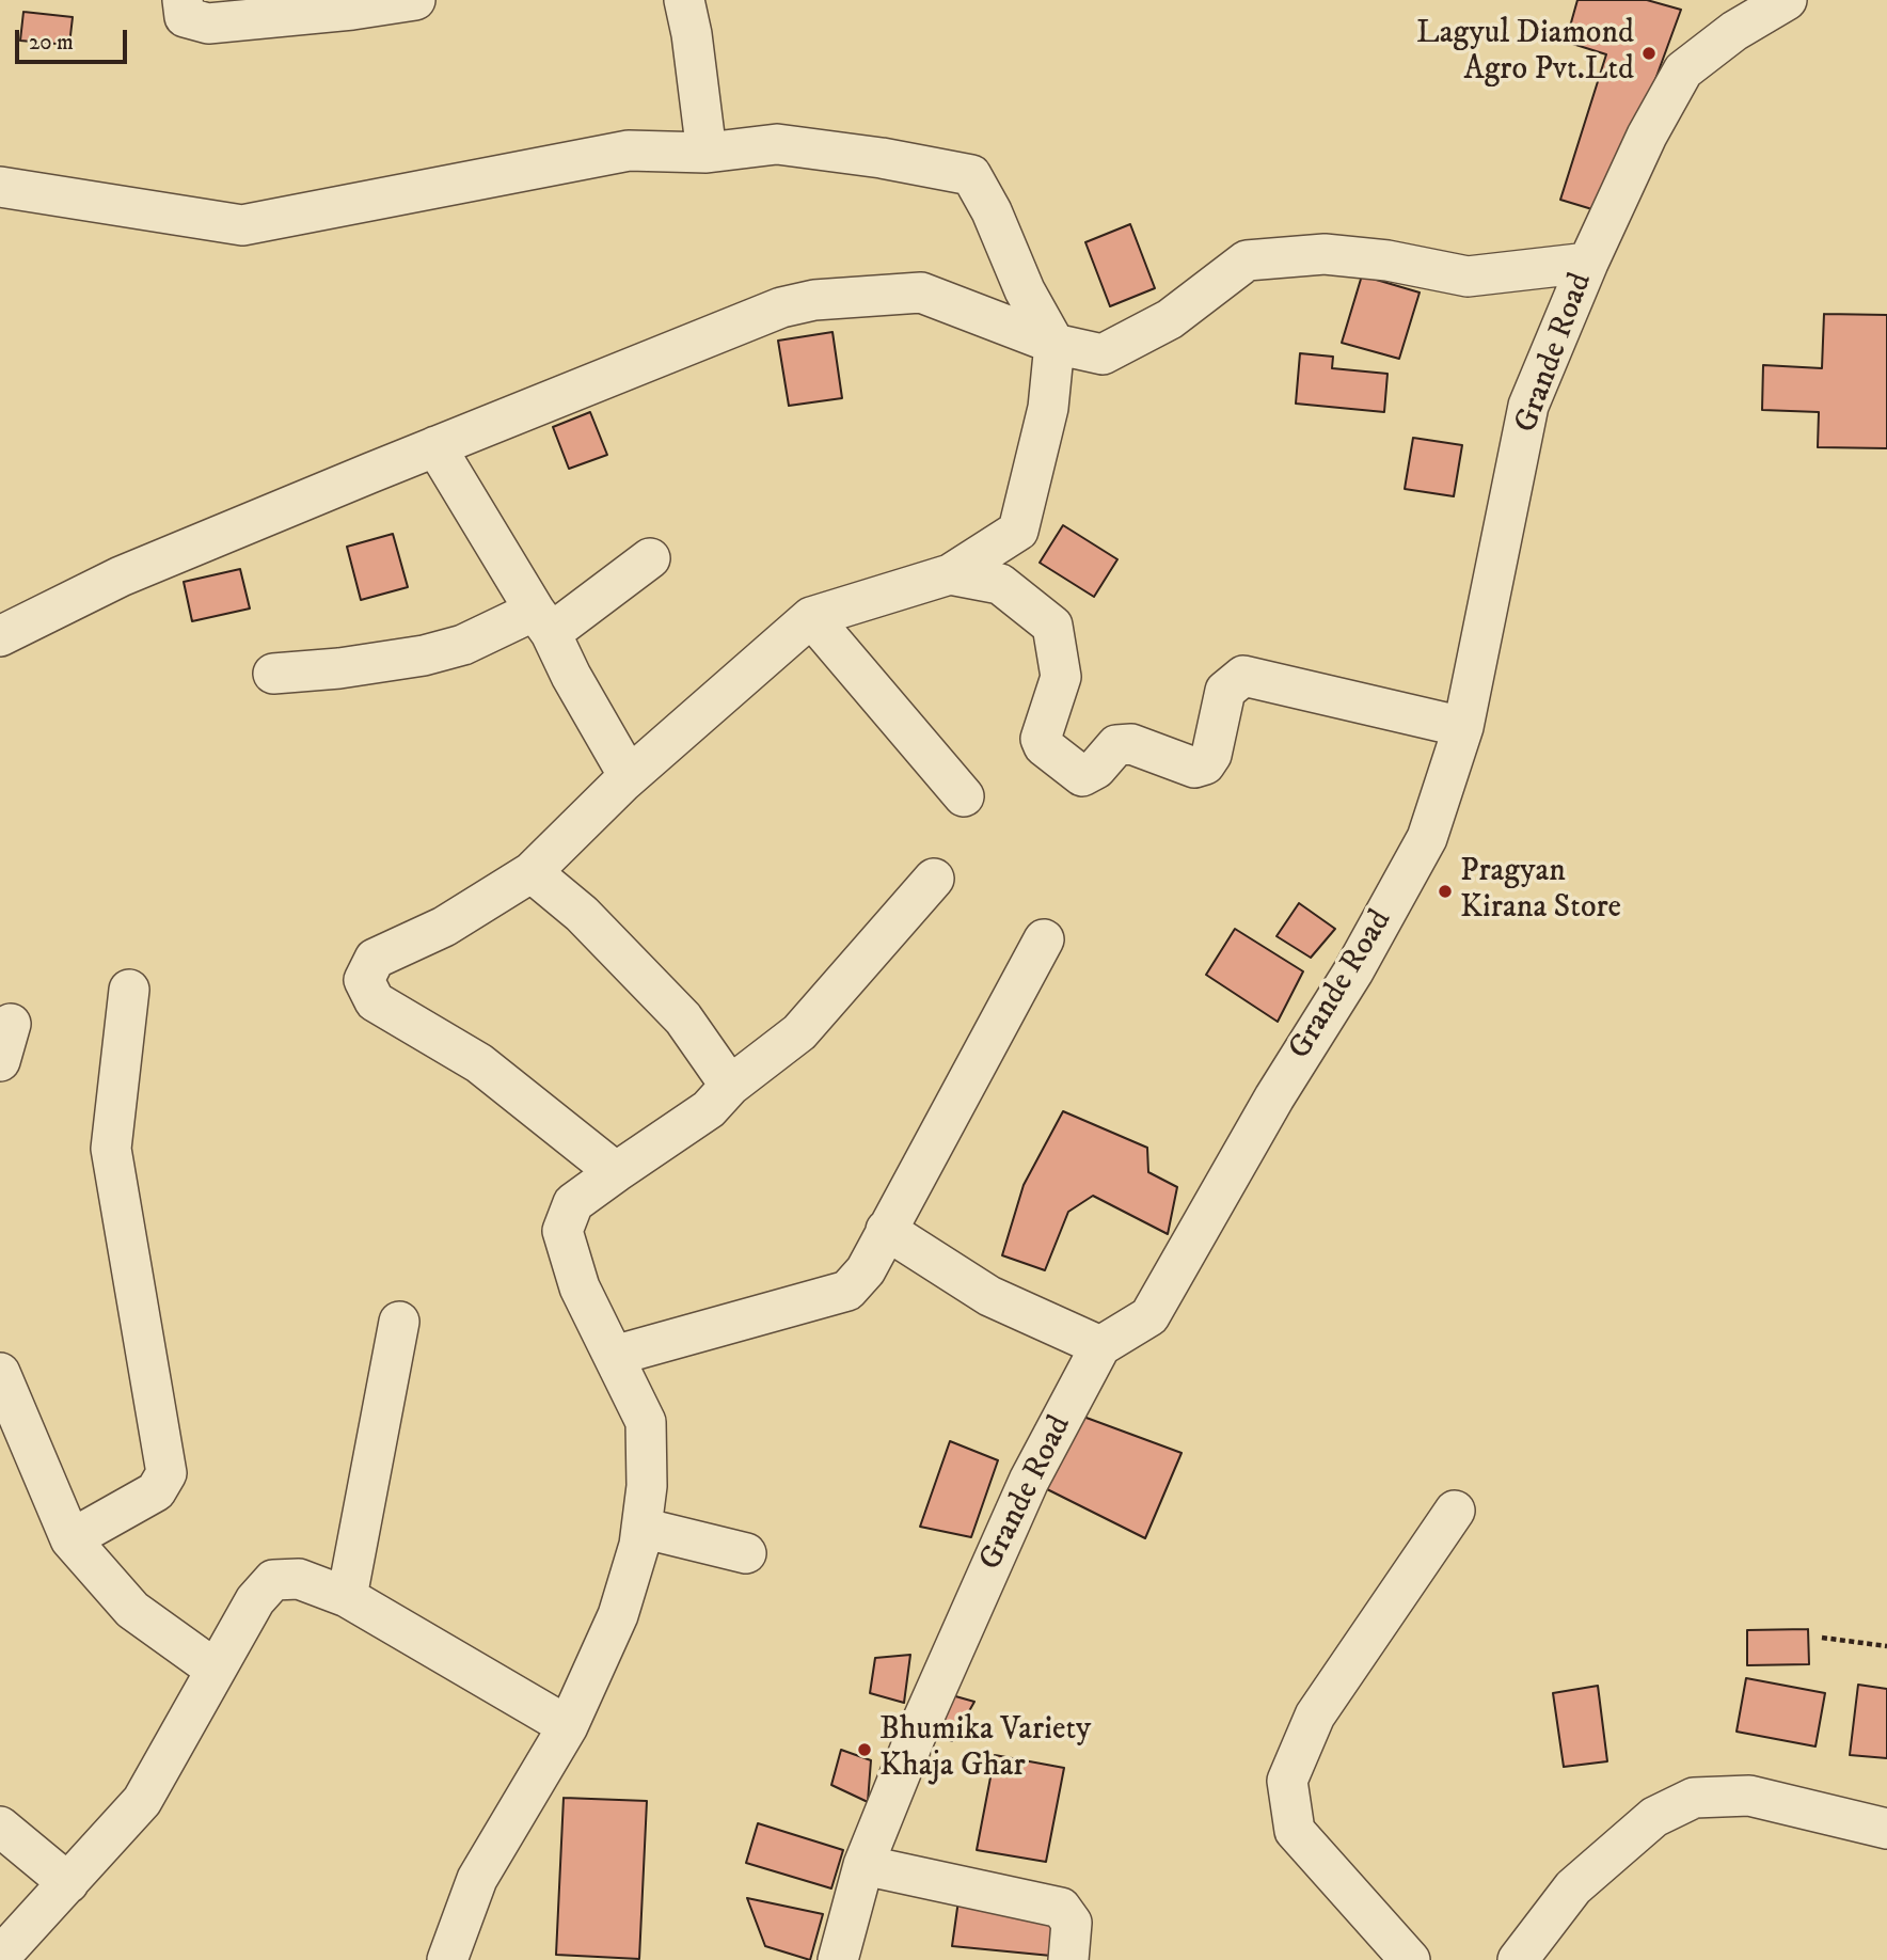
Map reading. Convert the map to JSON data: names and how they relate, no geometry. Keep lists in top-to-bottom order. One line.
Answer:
{"streets":{"street":["Grande Road"]},"places":["Lagyul Diamond Agro Pvt.Ltd","Pragyan Kirana Store","Bhumika Variety Khaja Ghar"],"scale_bar":"20 m"}
